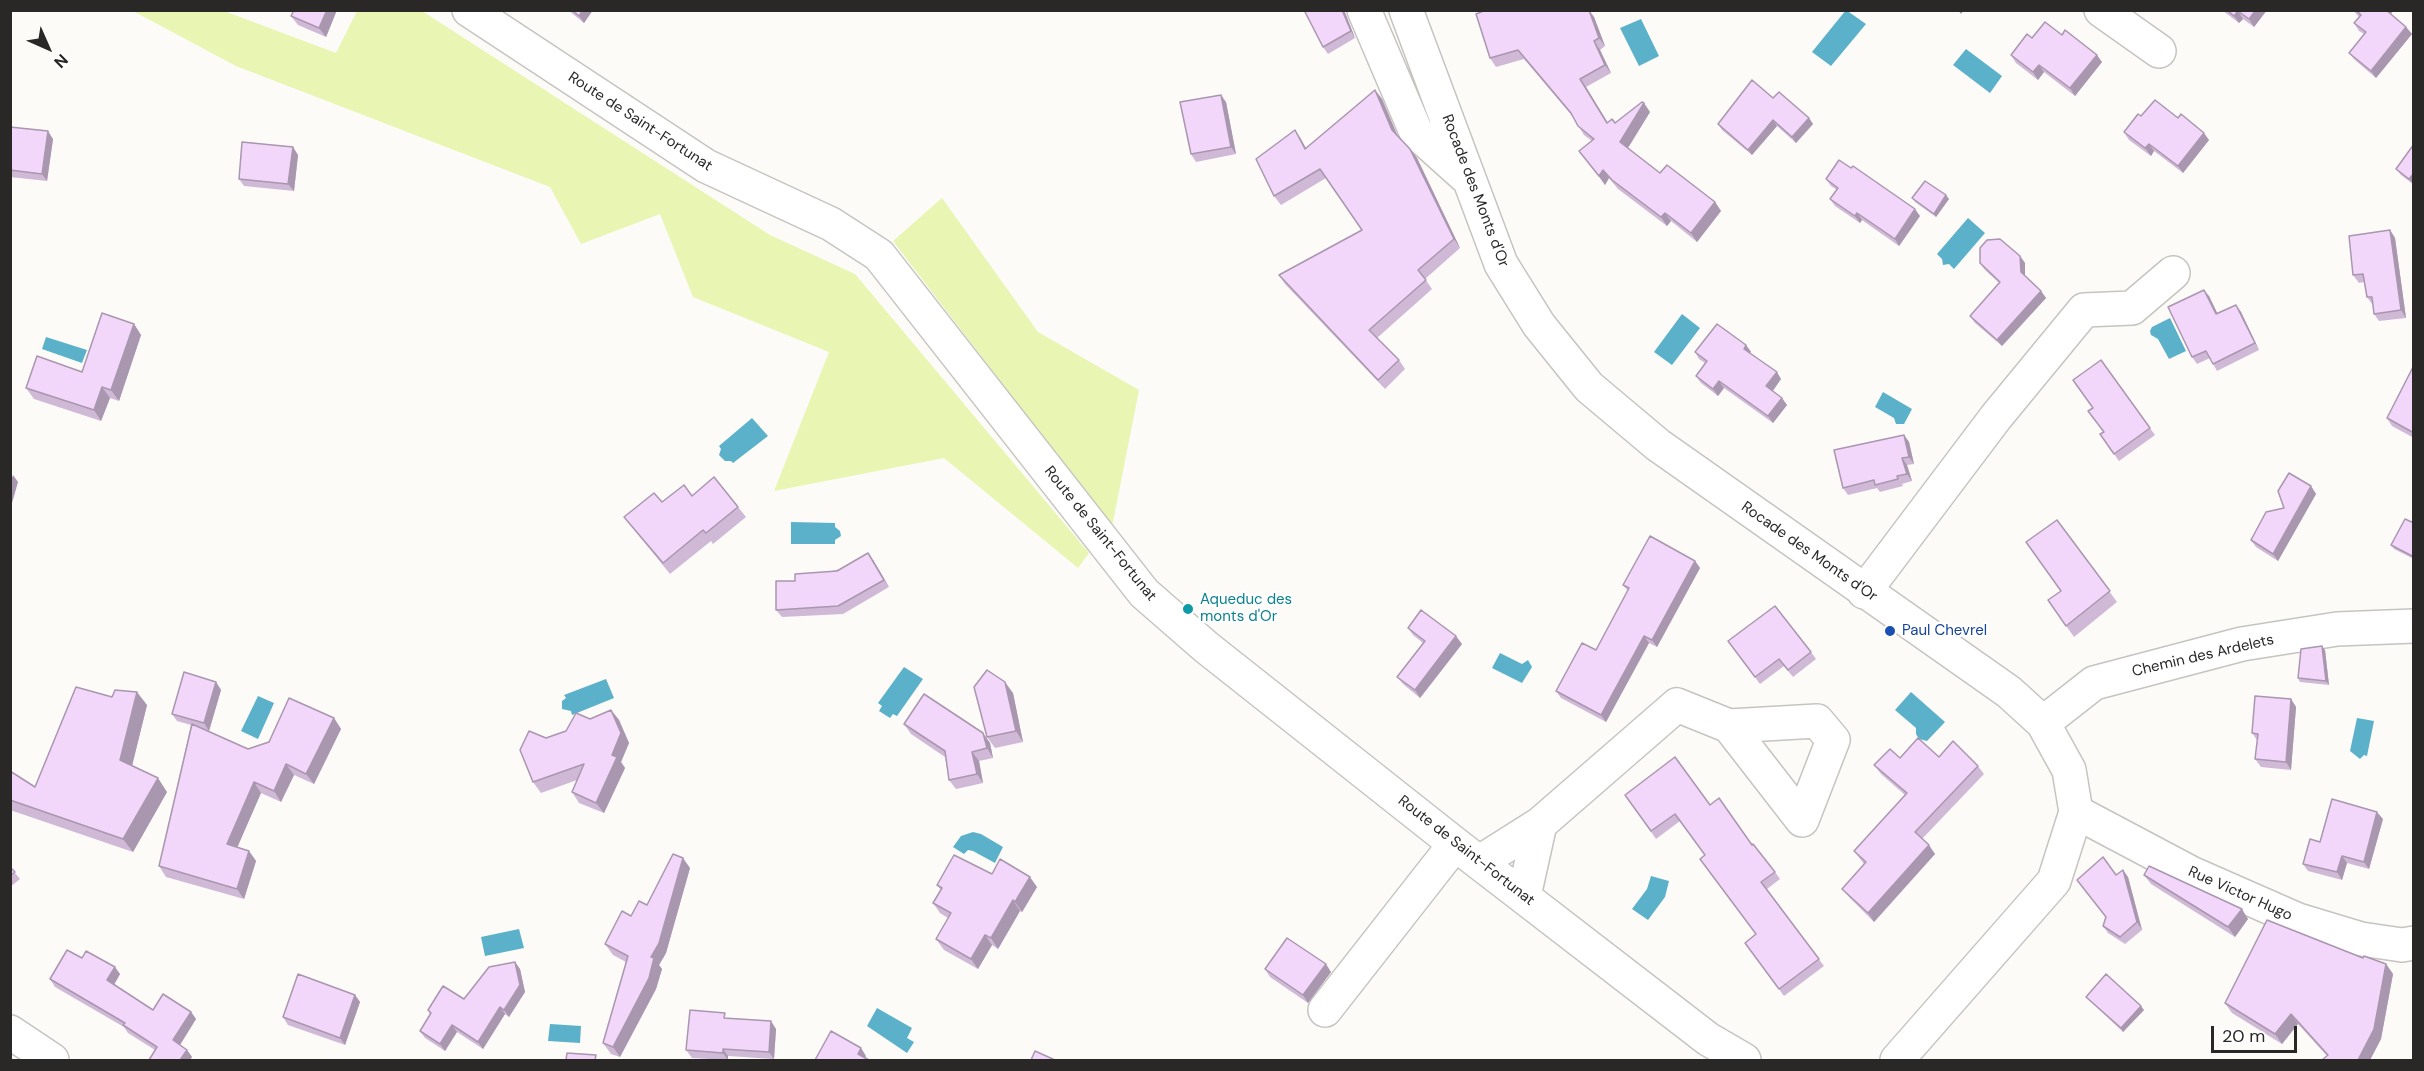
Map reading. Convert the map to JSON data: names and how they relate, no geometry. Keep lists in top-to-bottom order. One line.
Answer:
{"streets":{"street":["Route de Saint-Fortunat","Rocade des Monts d'Or","Chemin des Ardelets","Rue Victor Hugo"]},"crossings":[["Rocade des Monts d'Or","Chemin des Ardelets"],["Rocade des Monts d'Or","Rue Victor Hugo"]],"places":["Aqueduc des monts d'Or","Paul Chevrel"],"scale_bar":"20 m","north":"bottom right"}
